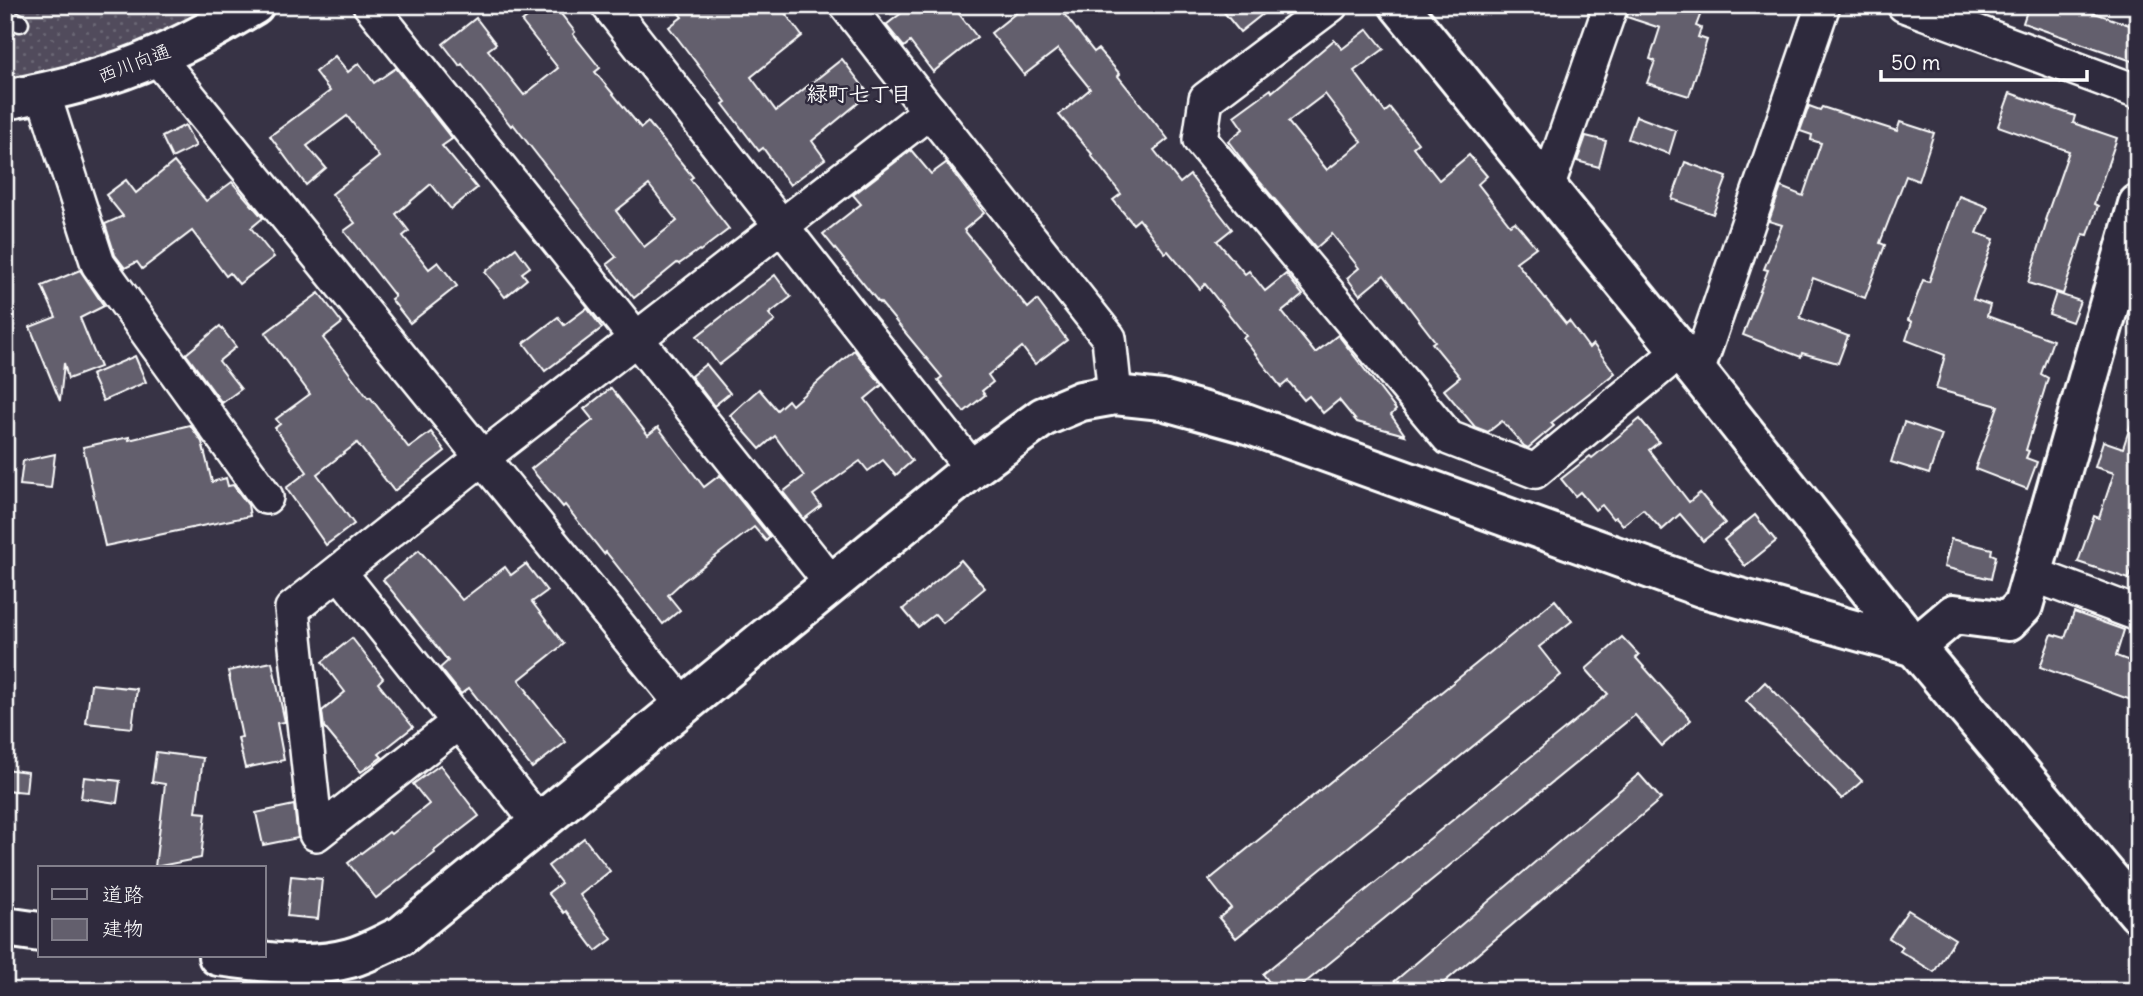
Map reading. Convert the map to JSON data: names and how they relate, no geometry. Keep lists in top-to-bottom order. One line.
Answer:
{"streets":{"street":["西川向通"]},"districts":["緑町七丁目"],"legend":["道路","建物"],"scale_bar":"50 m"}
